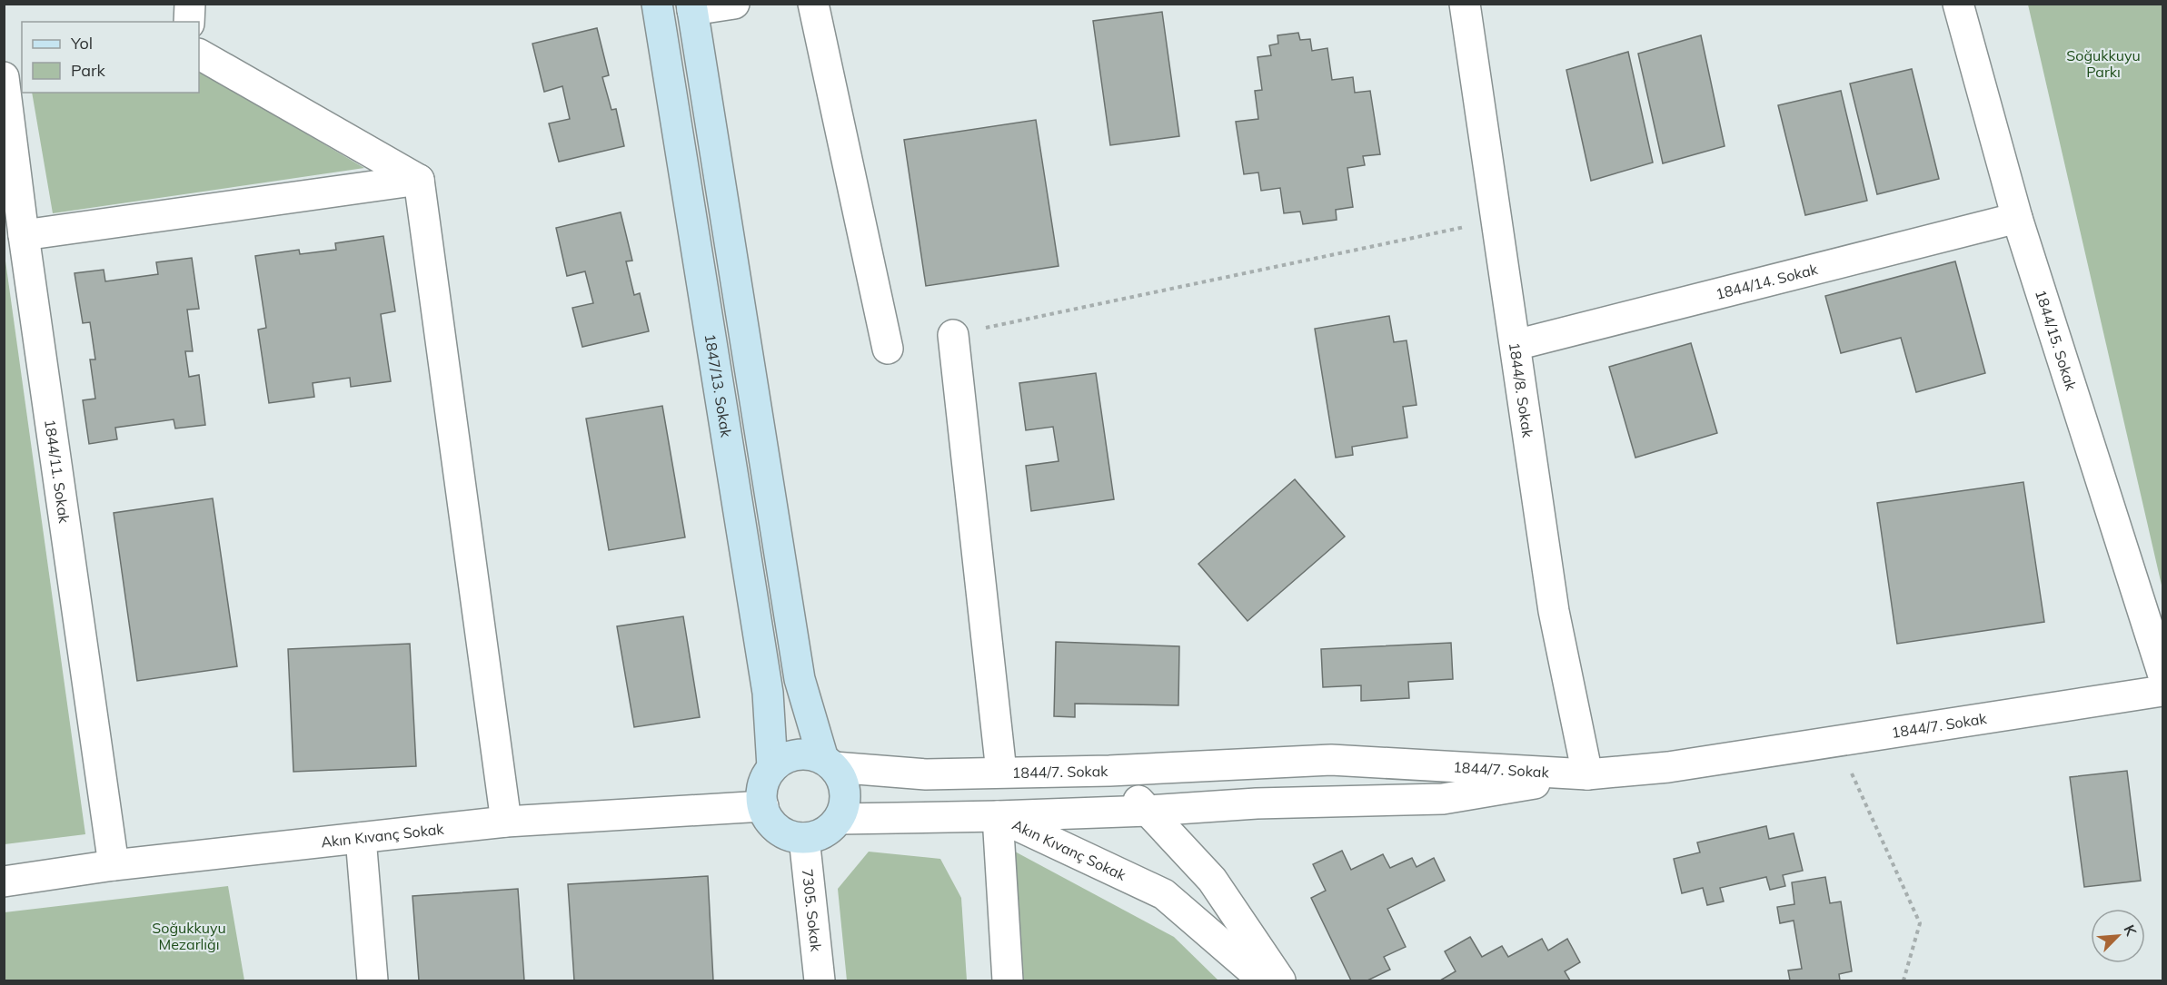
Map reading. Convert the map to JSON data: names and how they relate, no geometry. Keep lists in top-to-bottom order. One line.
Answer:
{"streets":{"main road":["1847/13. Sokak"],"street":["1844/14. Sokak","1844/15. Sokak","1844/8. Sokak","1844/11. Sokak","1844/7. Sokak","Akın Kıvanç Sokak","7305. Sokak"]},"crossings":[["1844/14. Sokak","1844/15. Sokak"],["1844/14. Sokak","1844/8. Sokak"],["1847/13. Sokak","1844/7. Sokak"],["1847/13. Sokak","Akın Kıvanç Sokak"],["1847/13. Sokak","7305. Sokak"],["1844/8. Sokak","1844/7. Sokak"],["1844/11. Sokak","Akın Kıvanç Sokak"],["1844/7. Sokak","Akın Kıvanç Sokak"],["1844/7. Sokak","7305. Sokak"],["Akın Kıvanç Sokak","7305. Sokak"]],"parks":["Soğukkuyu Parkı","Soğukkuyu Mezarlığı"],"legend":["Yol","Park"],"north":"top right"}
